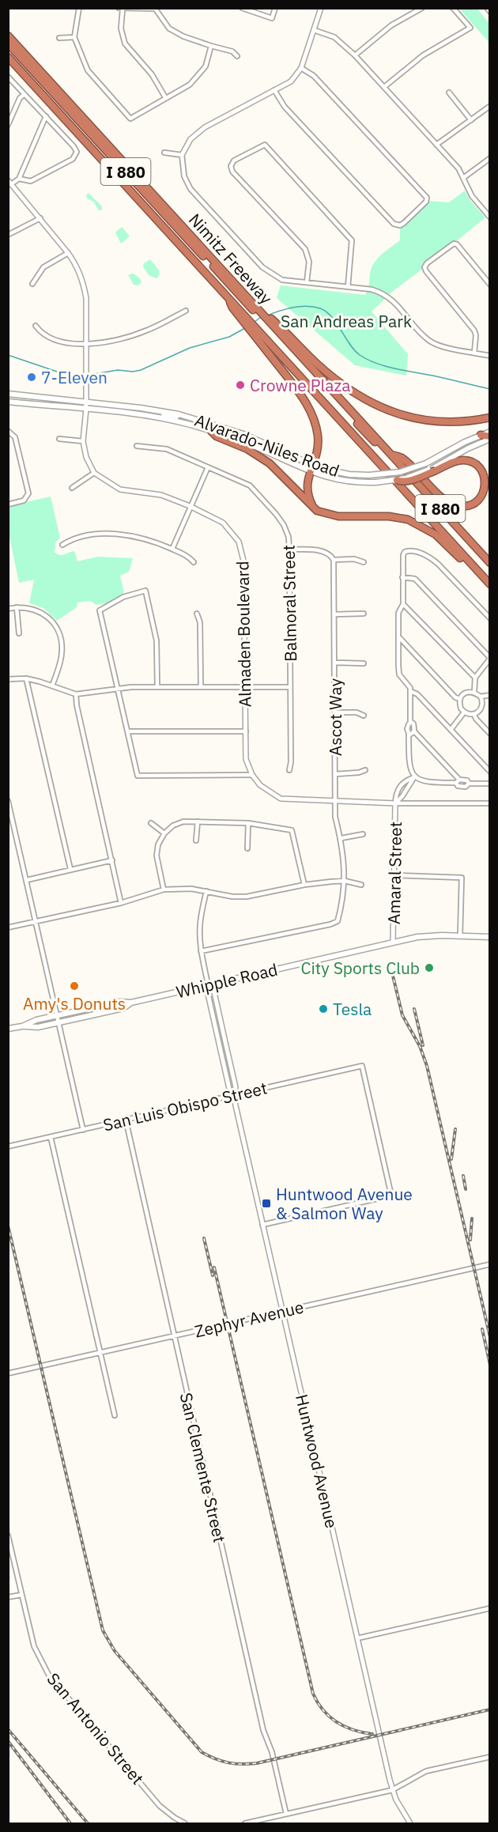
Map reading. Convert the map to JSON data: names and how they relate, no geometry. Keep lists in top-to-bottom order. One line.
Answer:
{"streets":{"highway":["I 880","Nimitz Freeway"],"main road":["Alvarado-Niles Road","Whipple Road"],"street":["Balmoral Street","Almaden Boulevard","Ascot Way","Amaral Street","San Luis Obispo Street","Zephyr Avenue","Huntwood Avenue","San Clemente Street","San Antonio Street"]},"crossings":[["I 880","Nimitz Freeway"],["Ascot Way","Huntwood Avenue"],["Amaral Street","Whipple Road"],["Whipple Road","Huntwood Avenue"],["San Luis Obispo Street","Huntwood Avenue"],["San Luis Obispo Street","San Clemente Street"],["Zephyr Avenue","Huntwood Avenue"],["Zephyr Avenue","San Clemente Street"]],"parks":["San Andreas Park"],"places":{"other":["7-Eleven","Crowne Plaza","City Sports Club","Amy's Donuts","Tesla"],"transit":["Huntwood Avenue & Salmon Way"]}}
